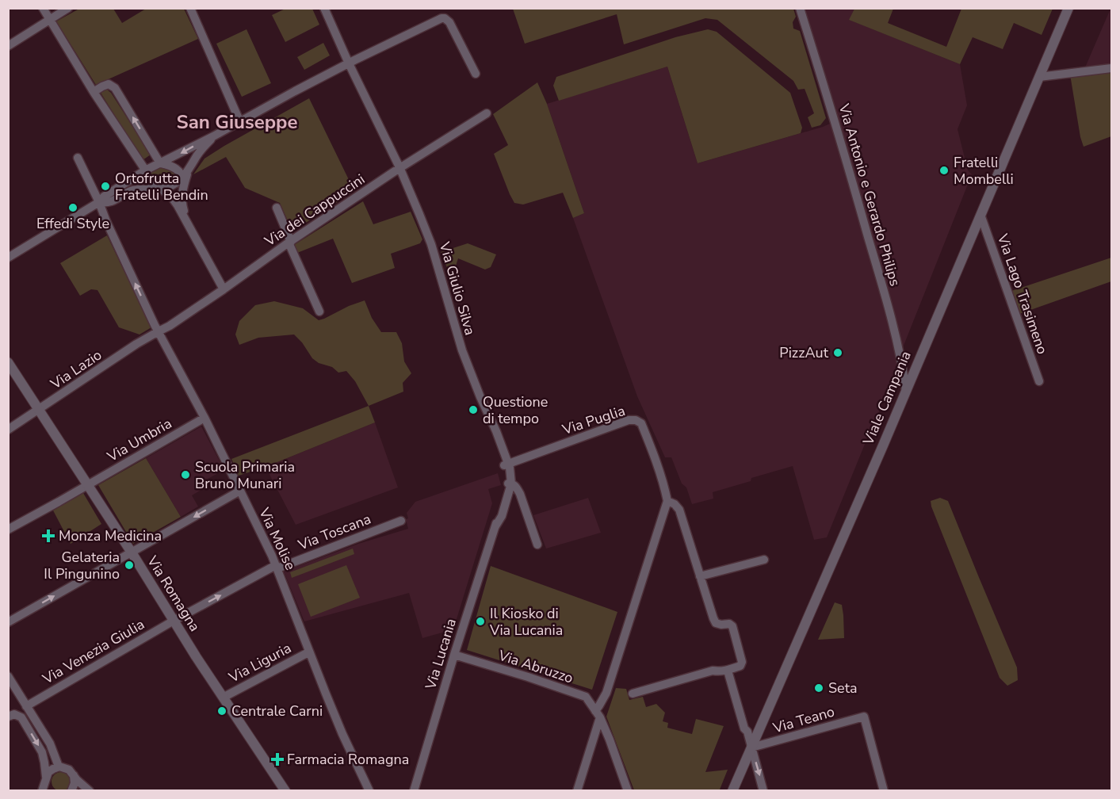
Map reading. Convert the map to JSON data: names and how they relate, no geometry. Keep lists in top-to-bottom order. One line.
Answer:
{"streets":{"street":["Via Antonio e Gerardo Philips","Via dei Cappuccini","Via Giulio Silva","Via Lago Trasimeno","Via Lazio","Viale Campania","Via Puglia","Via Umbria","Via Toscana","Via Molise","Via Romagna","Via Venezia Giulia","Via Lucania","Via Liguria","Via Abruzzo","Via Teano"]},"crossings":[["Via Antonio e Gerardo Philips","Viale Campania"],["Via dei Cappuccini","Via Giulio Silva"],["Via dei Cappuccini","Via Lazio"],["Via dei Cappuccini","Via Molise"],["Via Giulio Silva","Via Puglia"],["Via Giulio Silva","Via Lucania"],["Via Lago Trasimeno","Viale Campania"],["Via Lazio","Via Molise"],["Via Lazio","Via Romagna"],["Viale Campania","Via Teano"],["Via Umbria","Via Molise"],["Via Umbria","Via Romagna"],["Via Toscana","Via Molise"],["Via Toscana","Via Romagna"],["Via Toscana","Via Venezia Giulia"],["Via Molise","Via Liguria"],["Via Romagna","Via Venezia Giulia"],["Via Romagna","Via Liguria"],["Via Lucania","Via Abruzzo"]],"one_way":["Via Toscana"],"districts":["San Giuseppe"],"places":{"other":["Fratelli Mombelli","Ortofrutta Fratelli Bendin","Effedi Style","PizzAut","Questione di tempo","Scuola Primaria Bruno Munari","Gelateria Il Pingunino","Il Kiosko di Via Lucania","Seta","Centrale Carni"],"health":["Monza Medicina","Farmacia Romagna"]}}
